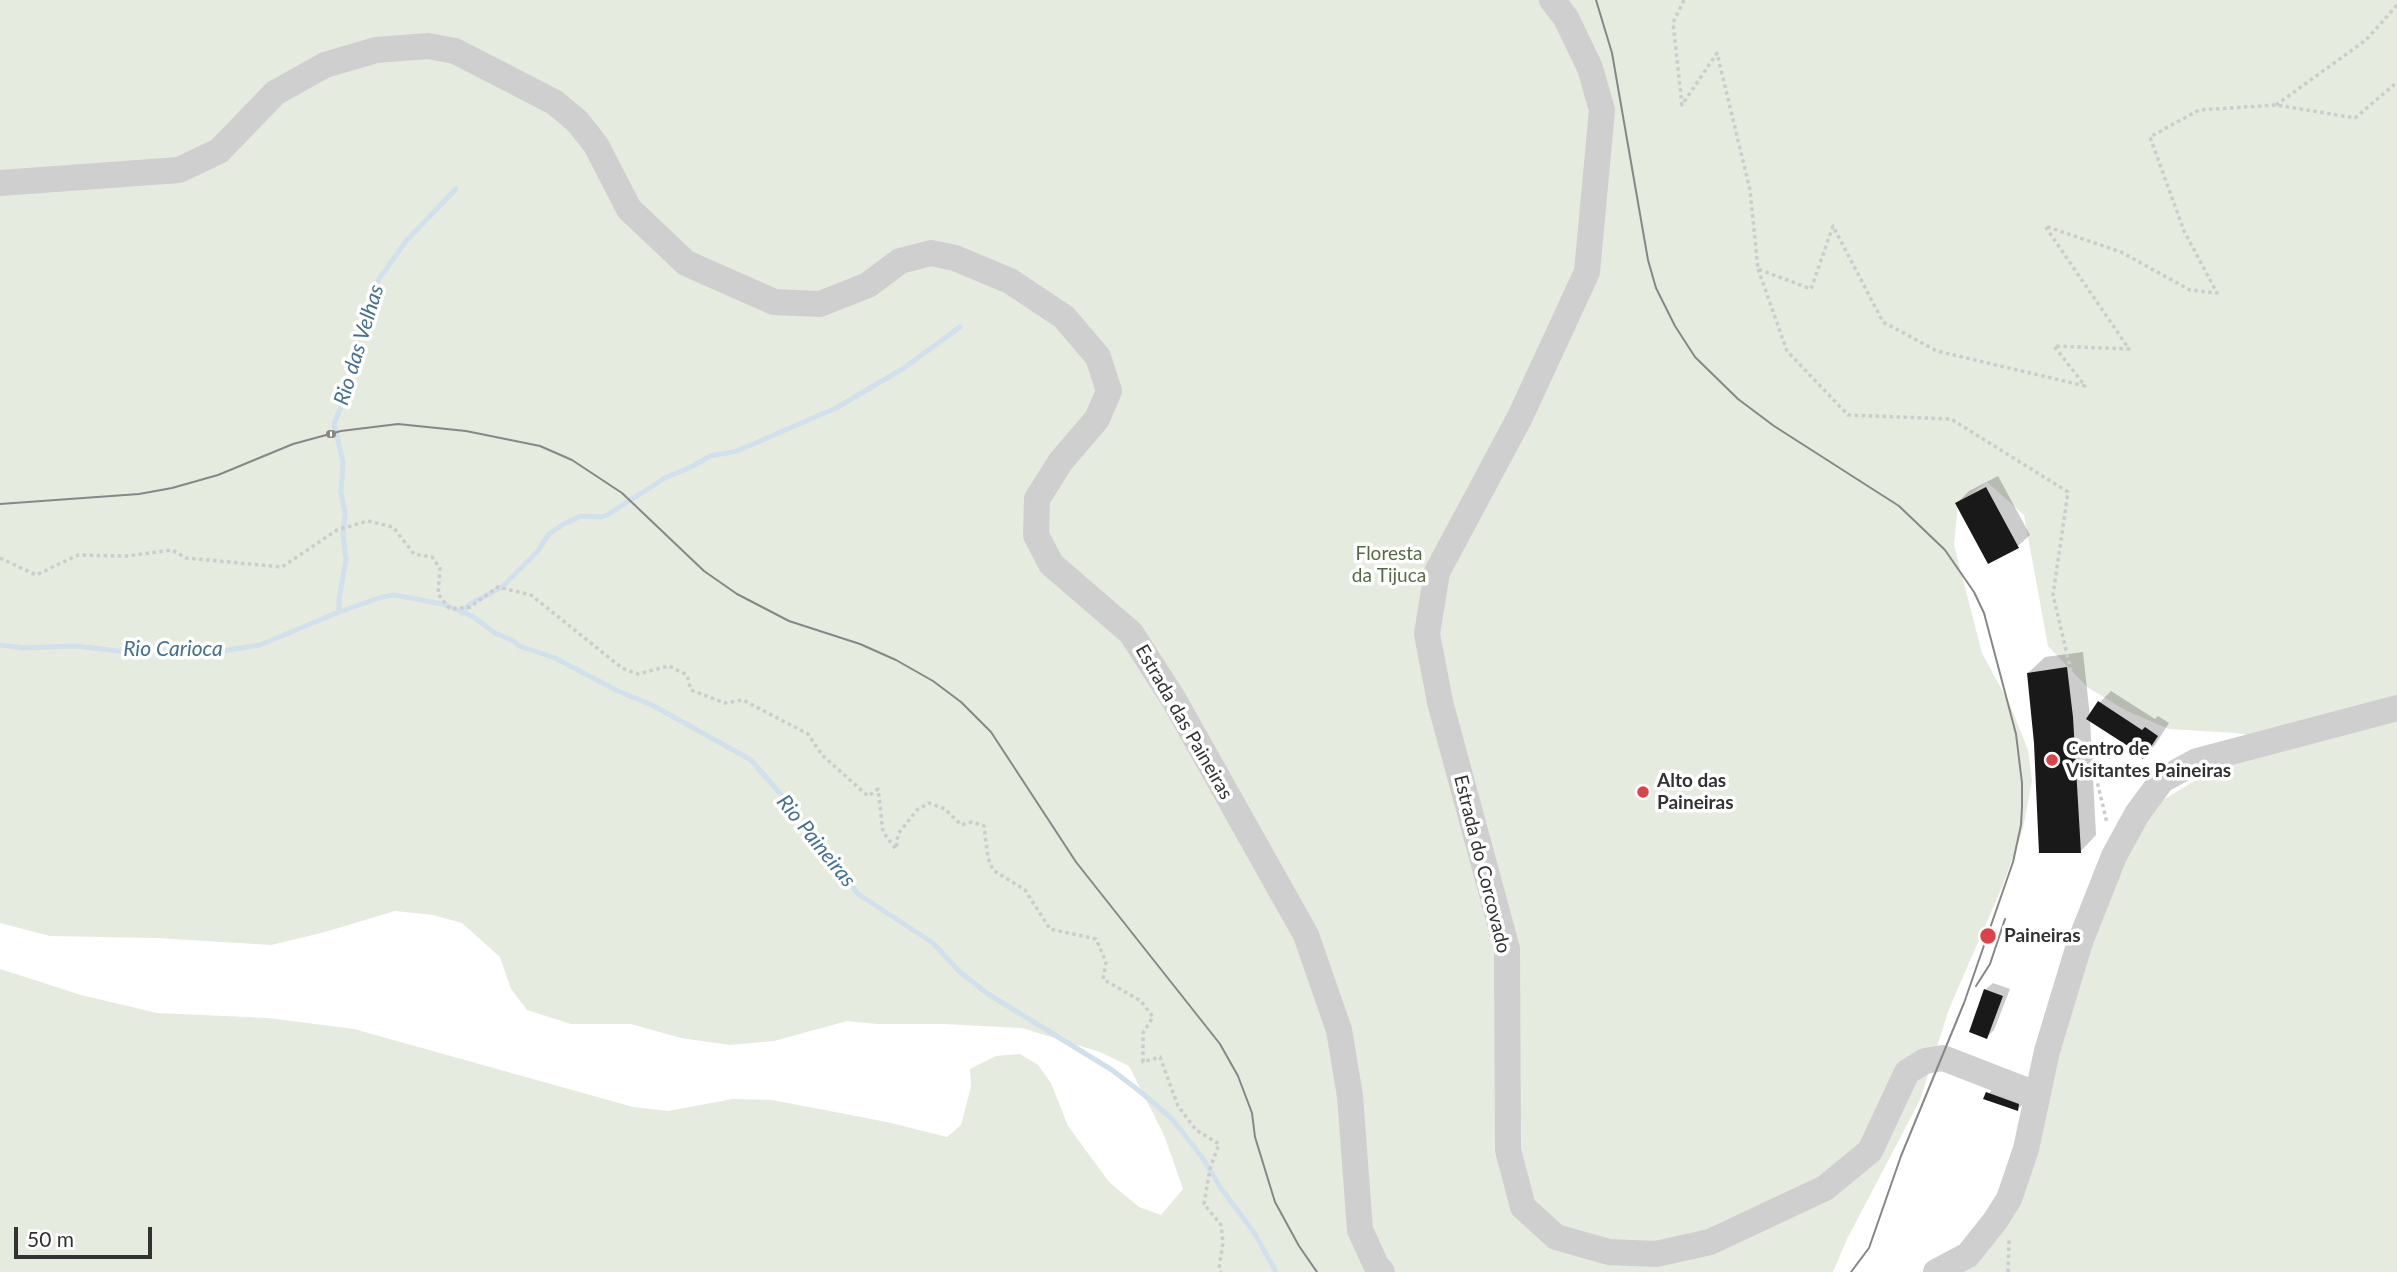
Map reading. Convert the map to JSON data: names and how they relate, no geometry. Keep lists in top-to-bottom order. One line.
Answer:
{"streets":{"street":["Estrada das Paineiras","Estrada do Corcovado"]},"water":["Rio das Velhas","Rio Carioca","Rio Paineiras"],"parks":["Floresta da Tijuca"],"places":["Centro de Visitantes Paineiras","Alto das Paineiras","Paineiras"],"scale_bar":"50 m"}
